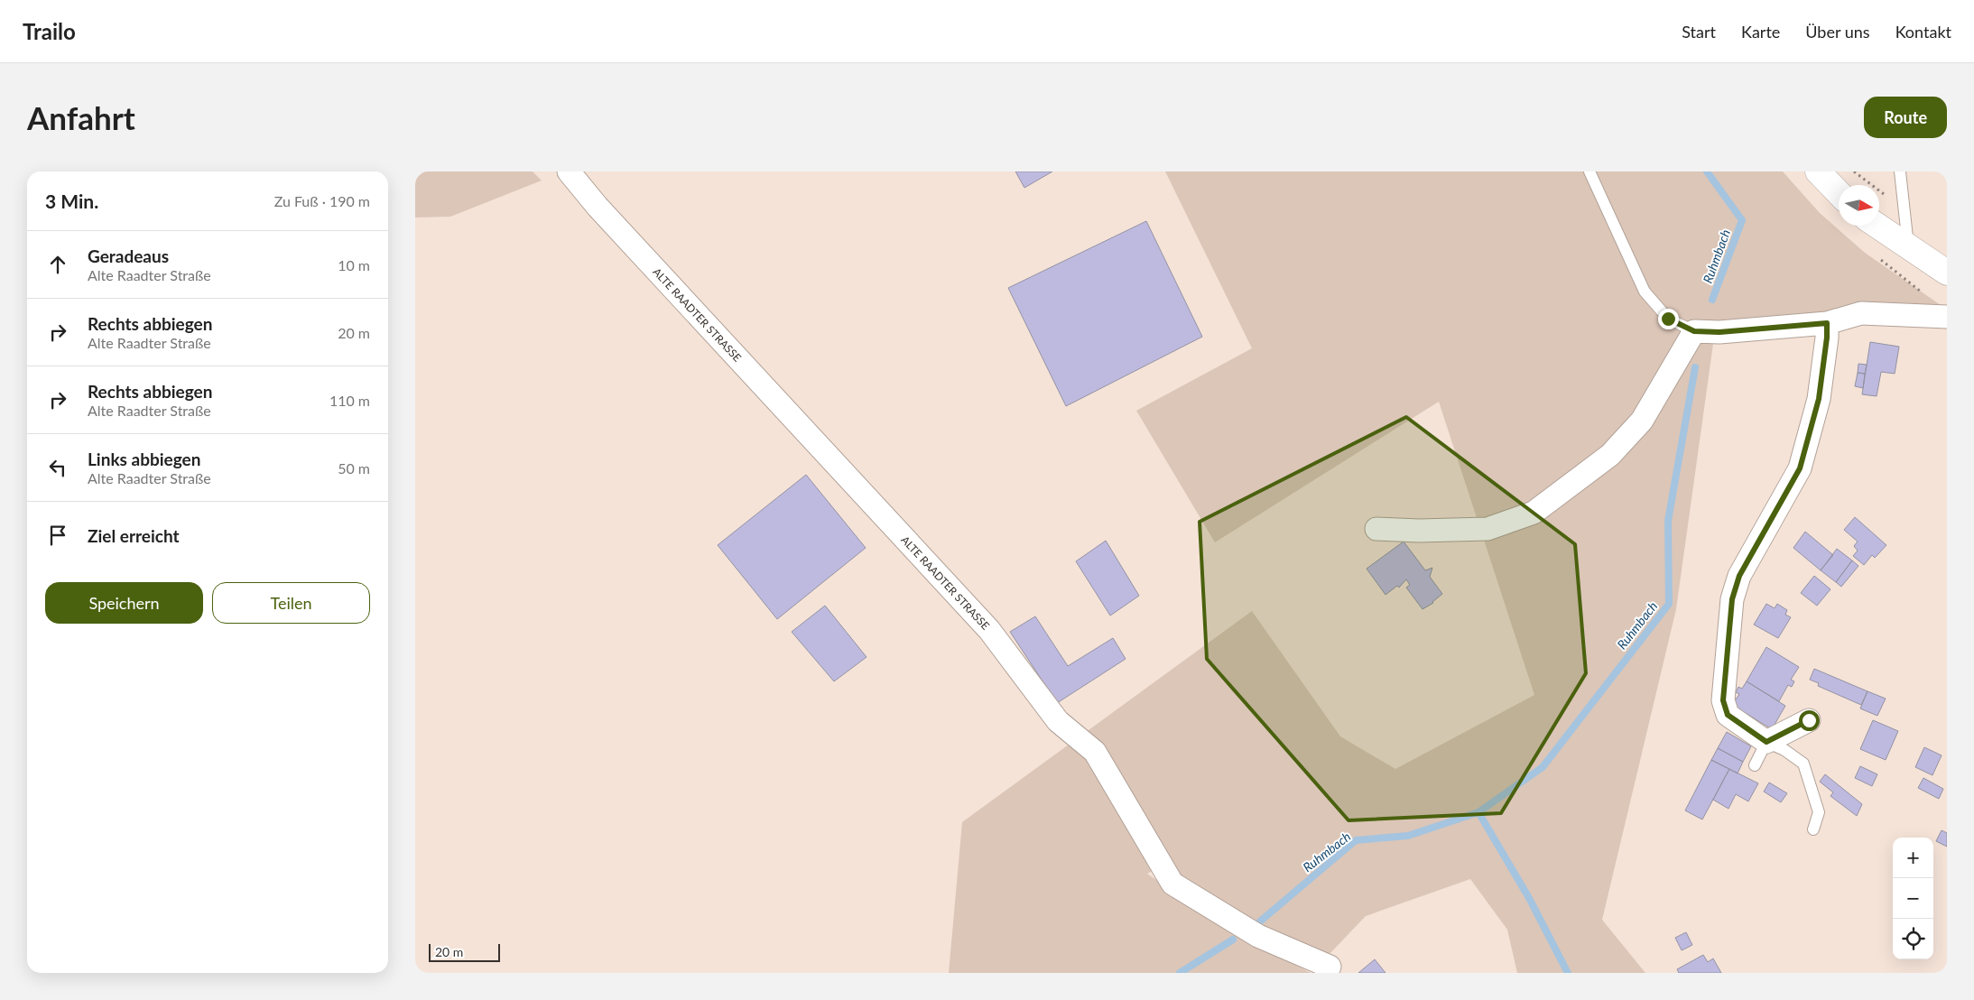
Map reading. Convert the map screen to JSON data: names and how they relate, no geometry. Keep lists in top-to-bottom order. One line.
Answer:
{"streets":{"street":["ALTE RAADTER STRASSE"]},"water":["Ruhmbach"],"scale_bar":"20 m","north":"right","page":{"header":"Trailo","nav":["Start","Karte","Über uns","Kontakt"],"buttons":["Route",["Speichern","Teilen"]],"title":"Anfahrt","heading":["3 Min.","Zu Fuß · 190 m"],"list":[["Geradeaus","Alte Raadter Straße","10 m"],["Rechts abbiegen","Alte Raadter Straße","20 m"],["Rechts abbiegen","Alte Raadter Straße","110 m"],["Links abbiegen","Alte Raadter Straße","50 m"],"Ziel erreicht"],"map_buttons":["+","−"],"scale":"20 m"}}
